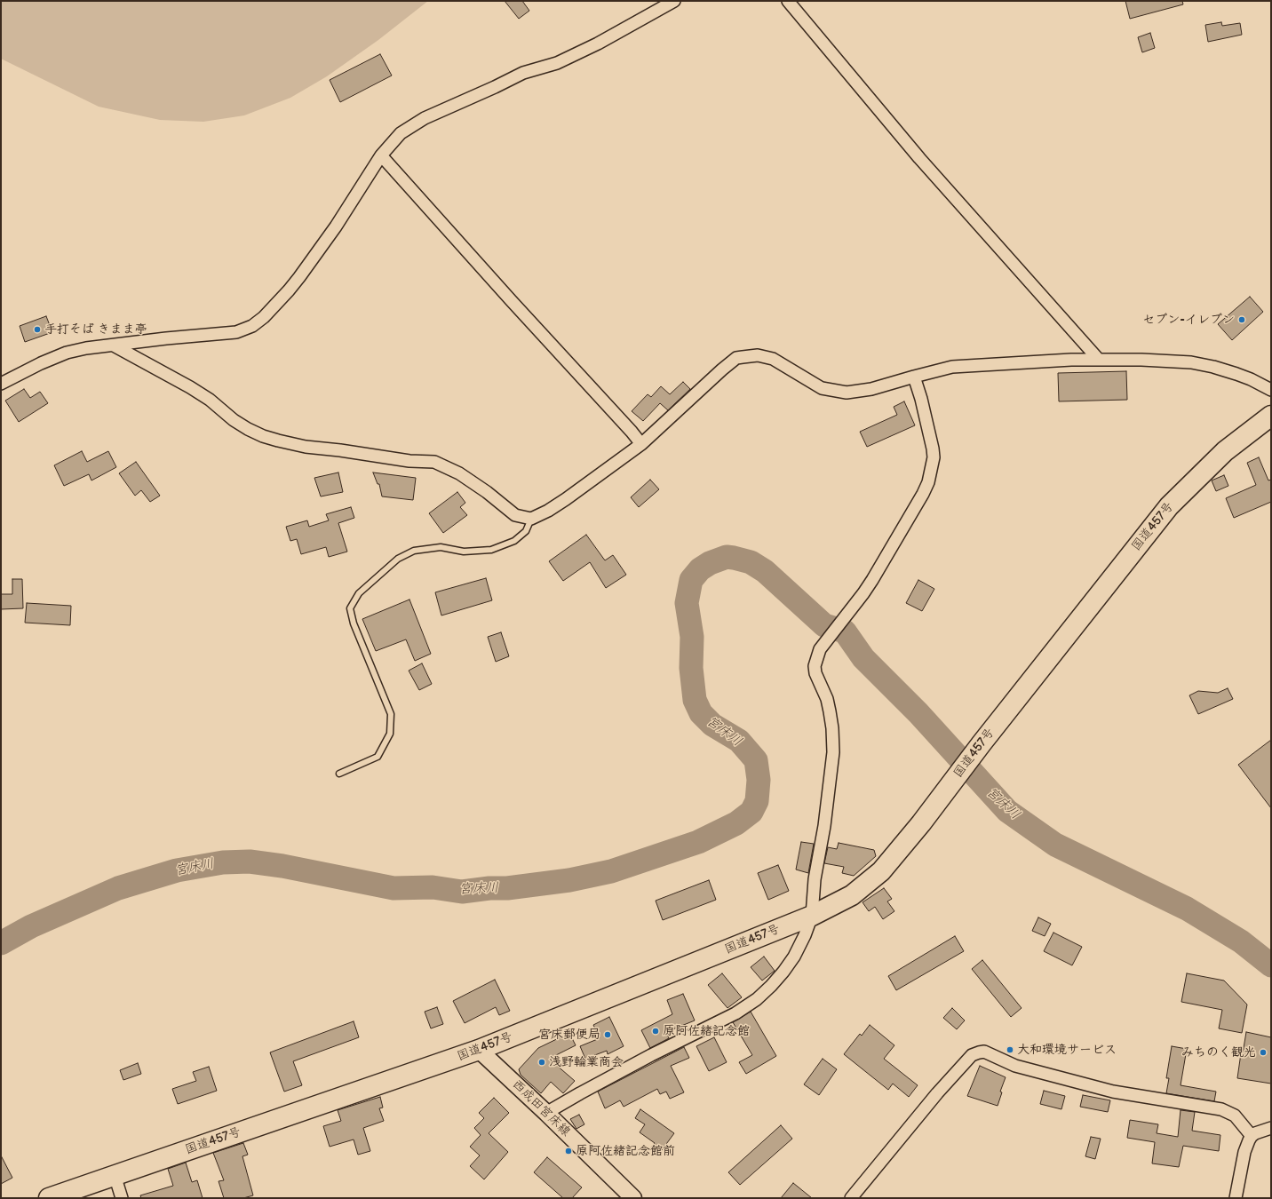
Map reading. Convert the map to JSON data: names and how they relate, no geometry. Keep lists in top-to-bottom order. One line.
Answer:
{"streets":{"highway":["国道457号"],"main road":["西成田宮床線"]},"crossings":[["国道457号","西成田宮床線"]],"water":["宮床川"],"places":["セブン-イレブン","手打そば きまま亭","原阿佐緒記念館","宮床郵便局","大和環境サービス","みちのく観光","浅野輪業商会","原阿佐緒記念館前"]}
